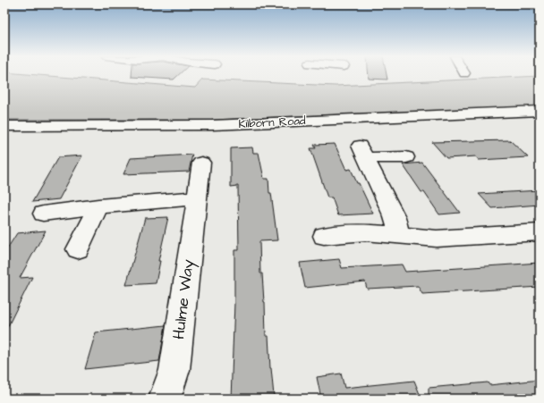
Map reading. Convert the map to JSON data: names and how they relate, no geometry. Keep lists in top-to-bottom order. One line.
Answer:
{"streets":{"street":["Kilborn Road","Hulme Way"]}}
